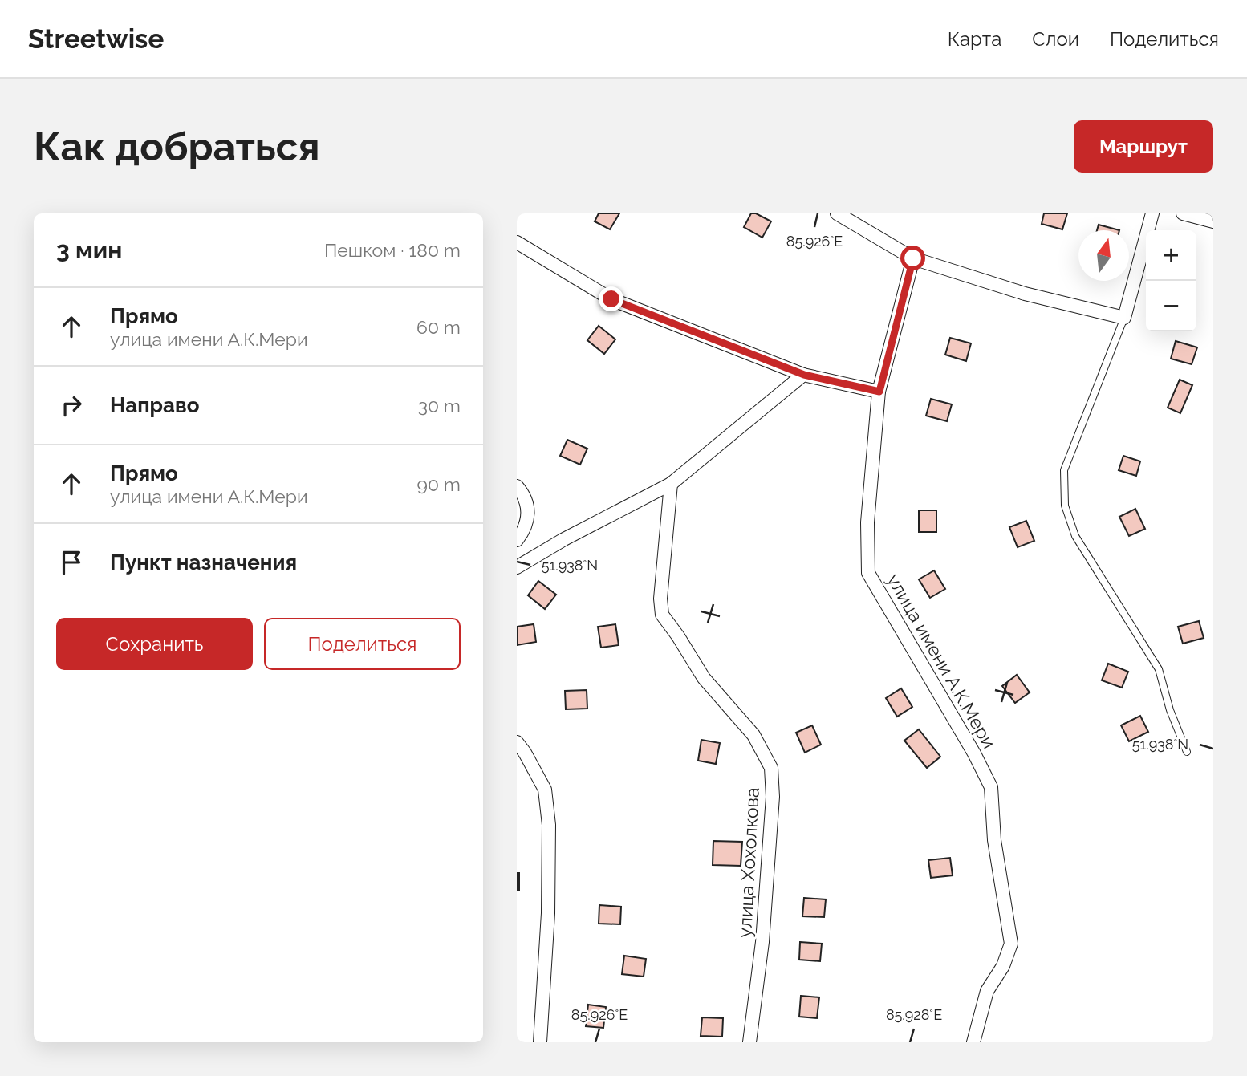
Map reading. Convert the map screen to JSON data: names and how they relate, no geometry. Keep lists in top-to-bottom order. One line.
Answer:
{"streets":{"street":["улица имени А.К.Мери","улица Хохолкова"]},"north":"top","page":{"header":"Streetwise","nav":["Карта","Слои","Поделиться"],"buttons":["Маршрут",["Сохранить","Поделиться"]],"title":"Как добраться","heading":["3 мин","Пешком · 180 m"],"map_buttons":["+","−"],"list":[["Прямо","улица имени А.К.Мери","60 m"],["Направо","30 m"],["Прямо","улица имени А.К.Мери","90 m"],"Пункт назначения"]},"coordinates":["85.926°E","51.938°N","85.928°E"]}
